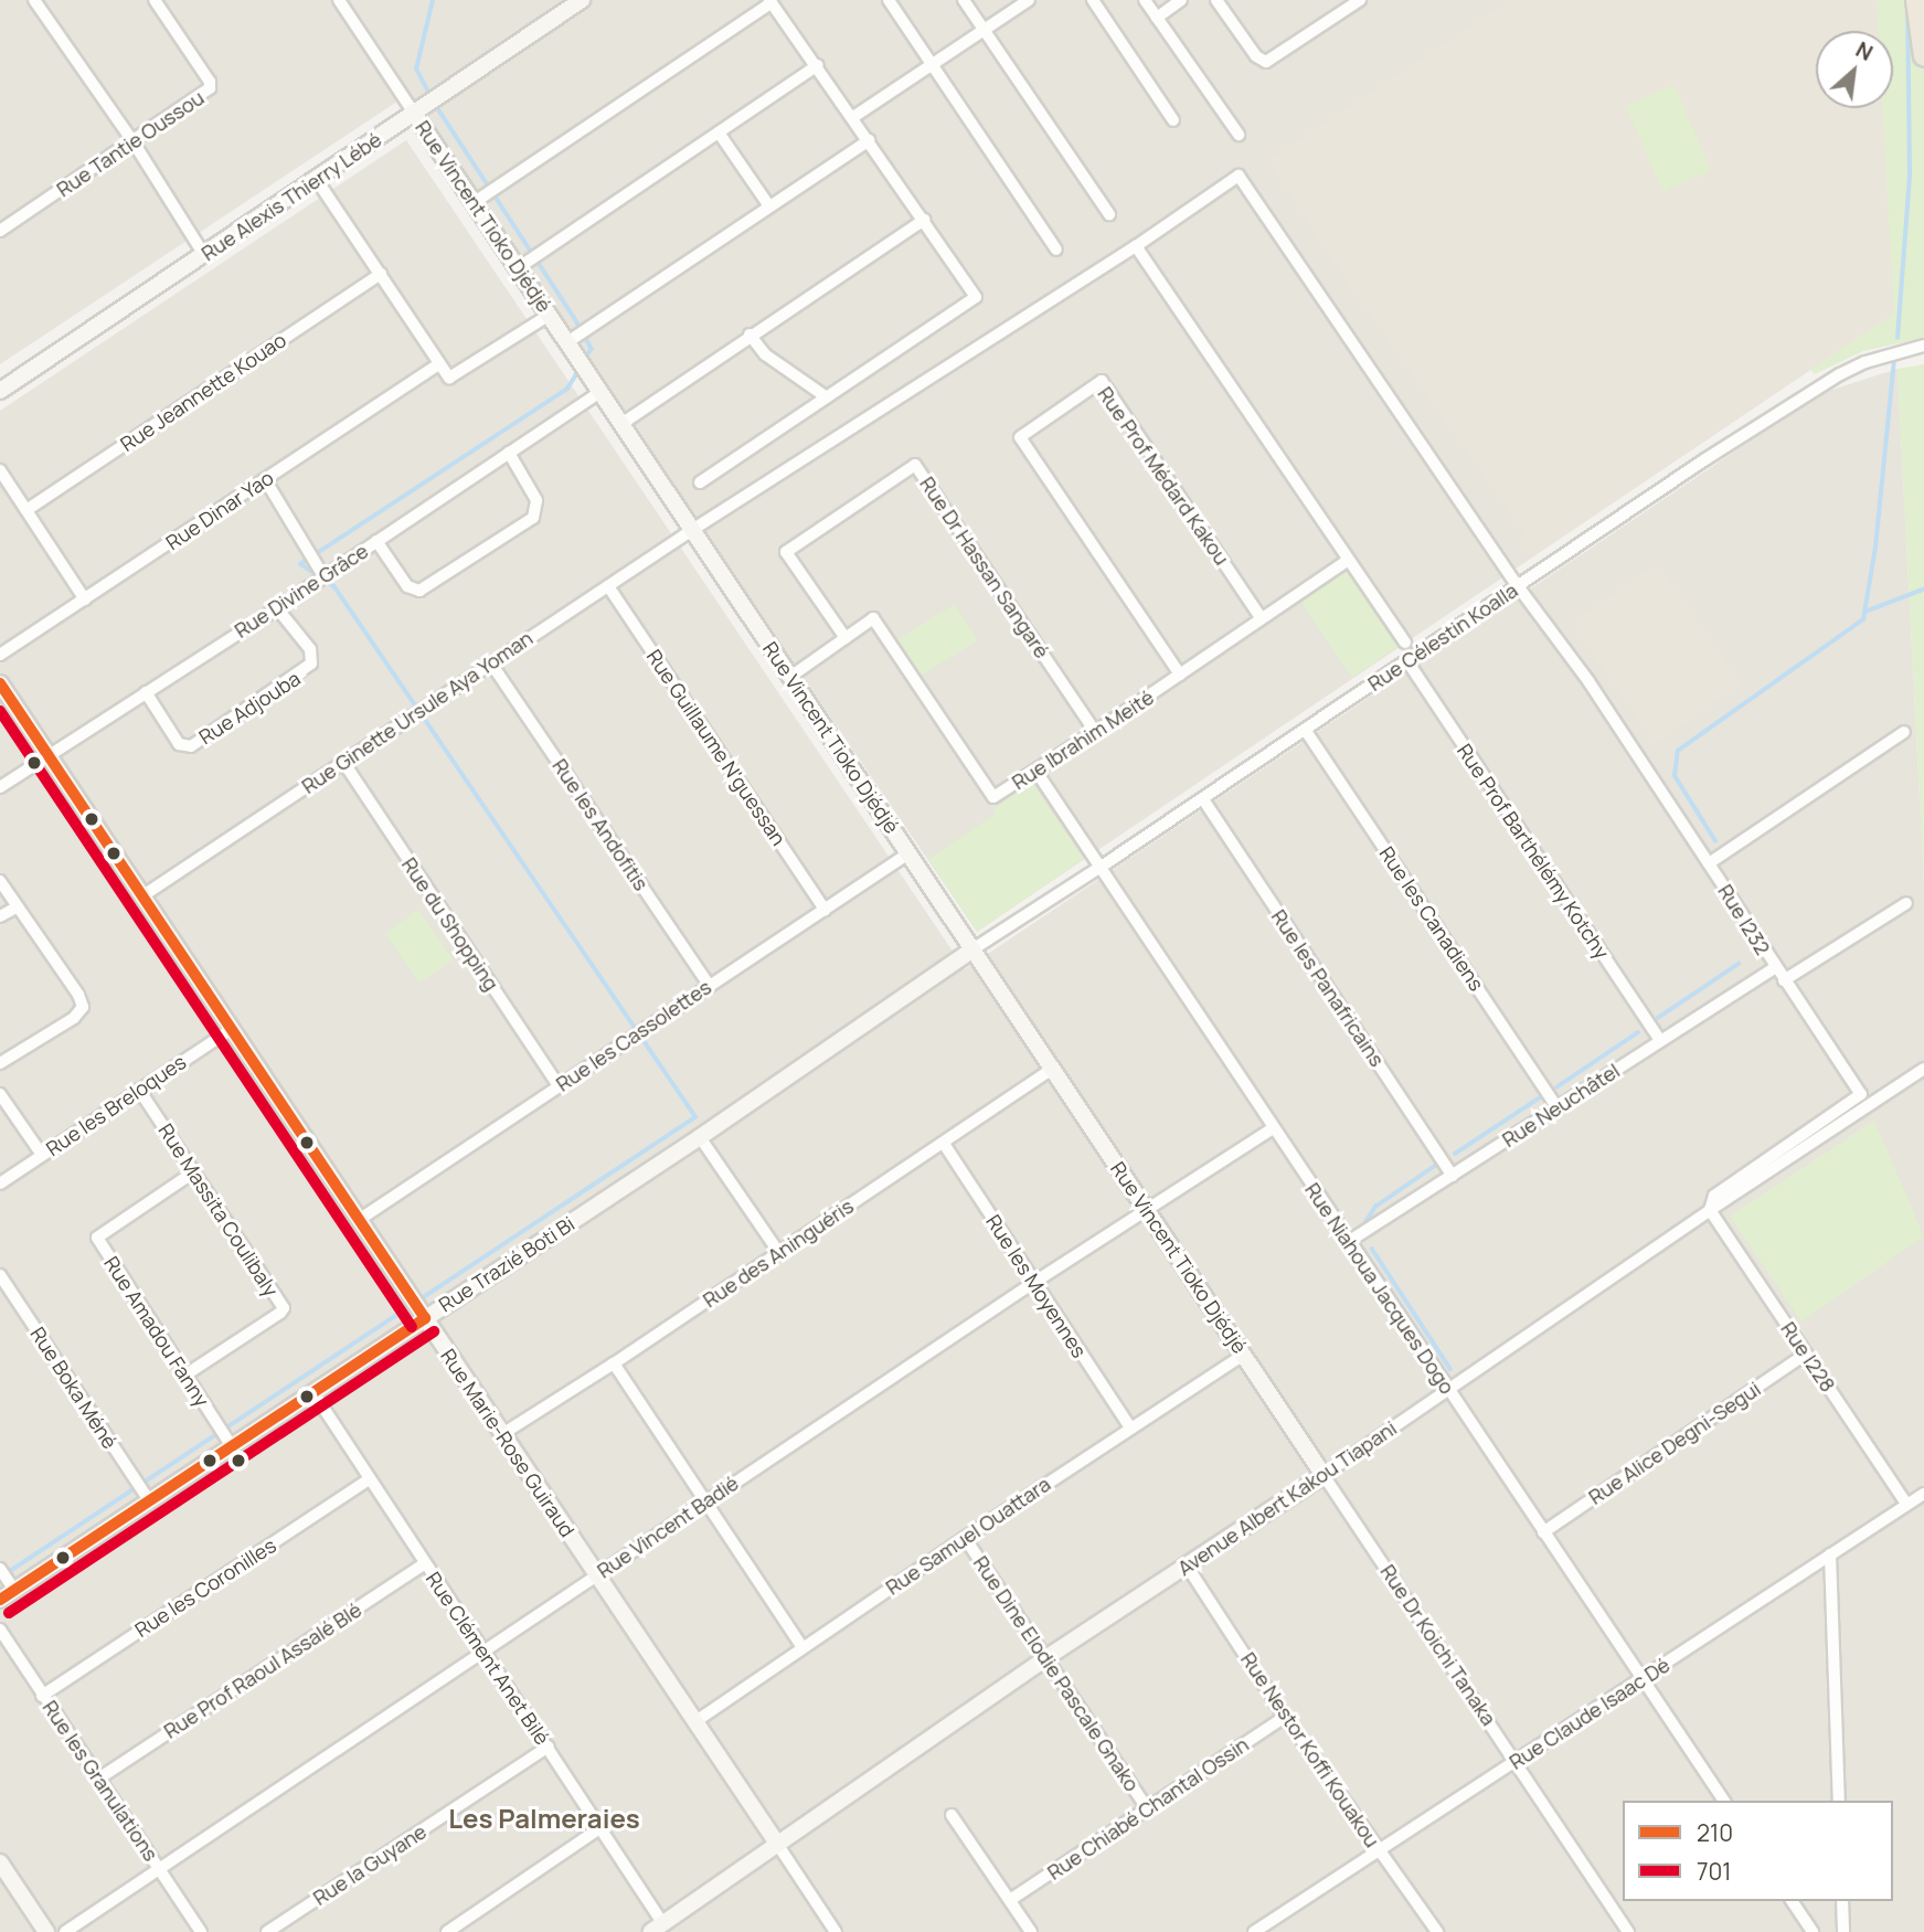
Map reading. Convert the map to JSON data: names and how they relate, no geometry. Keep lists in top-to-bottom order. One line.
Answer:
{"streets":{"street":["Rue Tantie Oussou","Rue Alexis Thierry Lébé","Rue Vincent Tioko Djédjé","Rue Jeannette Kouao","Rue Prof Médard Kakou","Rue Dinar Yao","Rue Dr Hassan Sangaré","Rue Divine Grâce","Rue Célestin Koalla","Rue Adjouba","Rue Ginette Ursule Aya Yoman","Rue Ibrahim Meité","Rue Guillaume N'guessan","Rue les Andofitis","Rue Prof Barthélémy Kotchy","Rue les Canadiens","Rue I232","Rue du Shopping","Rue les Panafricains","Rue les Cassolettes","Rue les Breloques","Rue Neuchâtel","Rue Massita Coulibaly","Rue des Aninguéris","Rue Trazié Boti Bi","Rue les Moyennes","Rue Niahoua Jacques Dogo","Rue Amadou Fanny","Rue I228","Rue Boka Méné","Rue Marie-Rose Guiraud","Rue Alice Degni-Segui","Avenue Albert Kakou Tiapani","Rue Vincent Badié","Rue Samuel Ouattara","Rue les Coronilles","Rue Dr Koichi Tanaka","Rue Clément Anet Bilé","Rue Prof Raoul Assalé Blé","Rue Dine Elodie Pascale Gnako","Rue Claude Isaac Dé","Rue Nestor Koffi Kouakou","Rue les Granulations","Rue Chiabé Chantal Ossin","Rue la Guyane"]},"crossings":[["Rue Alexis Thierry Lébé","Rue Vincent Tioko Djédjé"],["Rue Vincent Tioko Djédjé","Rue Divine Grâce"],["Rue Vincent Tioko Djédjé","Rue Célestin Koalla"],["Rue Vincent Tioko Djédjé","Rue Ginette Ursule Aya Yoman"],["Rue Vincent Tioko Djédjé","Rue Ibrahim Meité"],["Rue Vincent Tioko Djédjé","Rue les Cassolettes"],["Rue Vincent Tioko Djédjé","Rue des Aninguéris"],["Rue Vincent Tioko Djédjé","Rue Trazié Boti Bi"],["Rue Vincent Tioko Djédjé","Avenue Albert Kakou Tiapani"],["Rue Vincent Tioko Djédjé","Rue Vincent Badié"],["Rue Vincent Tioko Djédjé","Rue Samuel Ouattara"],["Rue Vincent Tioko Djédjé","Rue Dr Koichi Tanaka"],["Rue Prof Médard Kakou","Rue Ibrahim Meité"],["Rue Dr Hassan Sangaré","Rue Ibrahim Meité"],["Rue Divine Grâce","Rue Adjouba"],["Rue Divine Grâce","Rue Marie-Rose Guiraud"],["Rue Célestin Koalla","Rue Prof Barthélémy Kotchy"],["Rue Célestin Koalla","Rue les Canadiens"],["Rue Célestin Koalla","Rue I232"],["Rue Célestin Koalla","Rue les Panafricains"],["Rue Célestin Koalla","Rue Trazié Boti Bi"],["Rue Célestin Koalla","Rue Niahoua Jacques Dogo"],["Rue Ginette Ursule Aya Yoman","Rue Guillaume N'guessan"],["Rue Ginette Ursule Aya Yoman","Rue les Andofitis"],["Rue Ginette Ursule Aya Yoman","Rue I232"],["Rue Ginette Ursule Aya Yoman","Rue du Shopping"],["Rue Ginette Ursule Aya Yoman","Rue Marie-Rose Guiraud"],["Rue Ibrahim Meité","Rue Niahoua Jacques Dogo"],["Rue Guillaume N'guessan","Rue les Cassolettes"],["Rue les Andofitis","Rue les Cassolettes"],["Rue Prof Barthélémy Kotchy","Rue Neuchâtel"],["Rue les Canadiens","Rue Neuchâtel"],["Rue I232","Rue Neuchâtel"],["Rue I232","Rue I228"],["Rue I232","Avenue Albert Kakou Tiapani"],["Rue du Shopping","Rue les Cassolettes"],["Rue les Panafricains","Rue Neuchâtel"],["Rue les Cassolettes","Rue Marie-Rose Guiraud"],["Rue les Breloques","Rue Massita Coulibaly"],["Rue les Breloques","Rue Marie-Rose Guiraud"],["Rue Neuchâtel","Rue Niahoua Jacques Dogo"],["Rue Massita Coulibaly","Rue Amadou Fanny"],["Rue des Aninguéris","Rue les Moyennes"],["Rue des Aninguéris","Rue Marie-Rose Guiraud"],["Rue Trazié Boti Bi","Rue Amadou Fanny"],["Rue Trazié Boti Bi","Rue Boka Méné"],["Rue Trazié Boti Bi","Rue Marie-Rose Guiraud"],["Rue Trazié Boti Bi","Rue Clément Anet Bilé"],["Rue les Moyennes","Rue Vincent Badié"],["Rue les Moyennes","Rue Samuel Ouattara"],["Rue Niahoua Jacques Dogo","Rue Alice Degni-Segui"],["Rue Niahoua Jacques Dogo","Avenue Albert Kakou Tiapani"],["Rue Niahoua Jacques Dogo","Rue Vincent Badié"],["Rue Niahoua Jacques Dogo","Rue Claude Isaac Dé"],["Rue I228","Rue Alice Degni-Segui"],["Rue I228","Avenue Albert Kakou Tiapani"],["Rue I228","Rue Claude Isaac Dé"],["Rue Marie-Rose Guiraud","Avenue Albert Kakou Tiapani"],["Rue Marie-Rose Guiraud","Rue Vincent Badié"],["Rue Marie-Rose Guiraud","Rue Samuel Ouattara"],["Avenue Albert Kakou Tiapani","Rue Dr Koichi Tanaka"],["Avenue Albert Kakou Tiapani","Rue Clément Anet Bilé"],["Avenue Albert Kakou Tiapani","Rue Dine Elodie Pascale Gnako"],["Avenue Albert Kakou Tiapani","Rue Nestor Koffi Kouakou"],["Rue Vincent Badié","Rue Clément Anet Bilé"],["Rue Vincent Badié","Rue les Granulations"],["Rue Samuel Ouattara","Rue Dine Elodie Pascale Gnako"],["Rue les Coronilles","Rue Clément Anet Bilé"],["Rue les Coronilles","Rue les Granulations"],["Rue Dr Koichi Tanaka","Rue Claude Isaac Dé"],["Rue Clément Anet Bilé","Rue Prof Raoul Assalé Blé"],["Rue Clément Anet Bilé","Rue la Guyane"],["Rue Prof Raoul Assalé Blé","Rue les Granulations"],["Rue Dine Elodie Pascale Gnako","Rue Chiabé Chantal Ossin"],["Rue Claude Isaac Dé","Rue Nestor Koffi Kouakou"],["Rue Nestor Koffi Kouakou","Rue Chiabé Chantal Ossin"]],"districts":["Les Palmeraies"],"lines":["transit line 210","transit line 701"],"legend":["210","701"],"north":"top right"}
